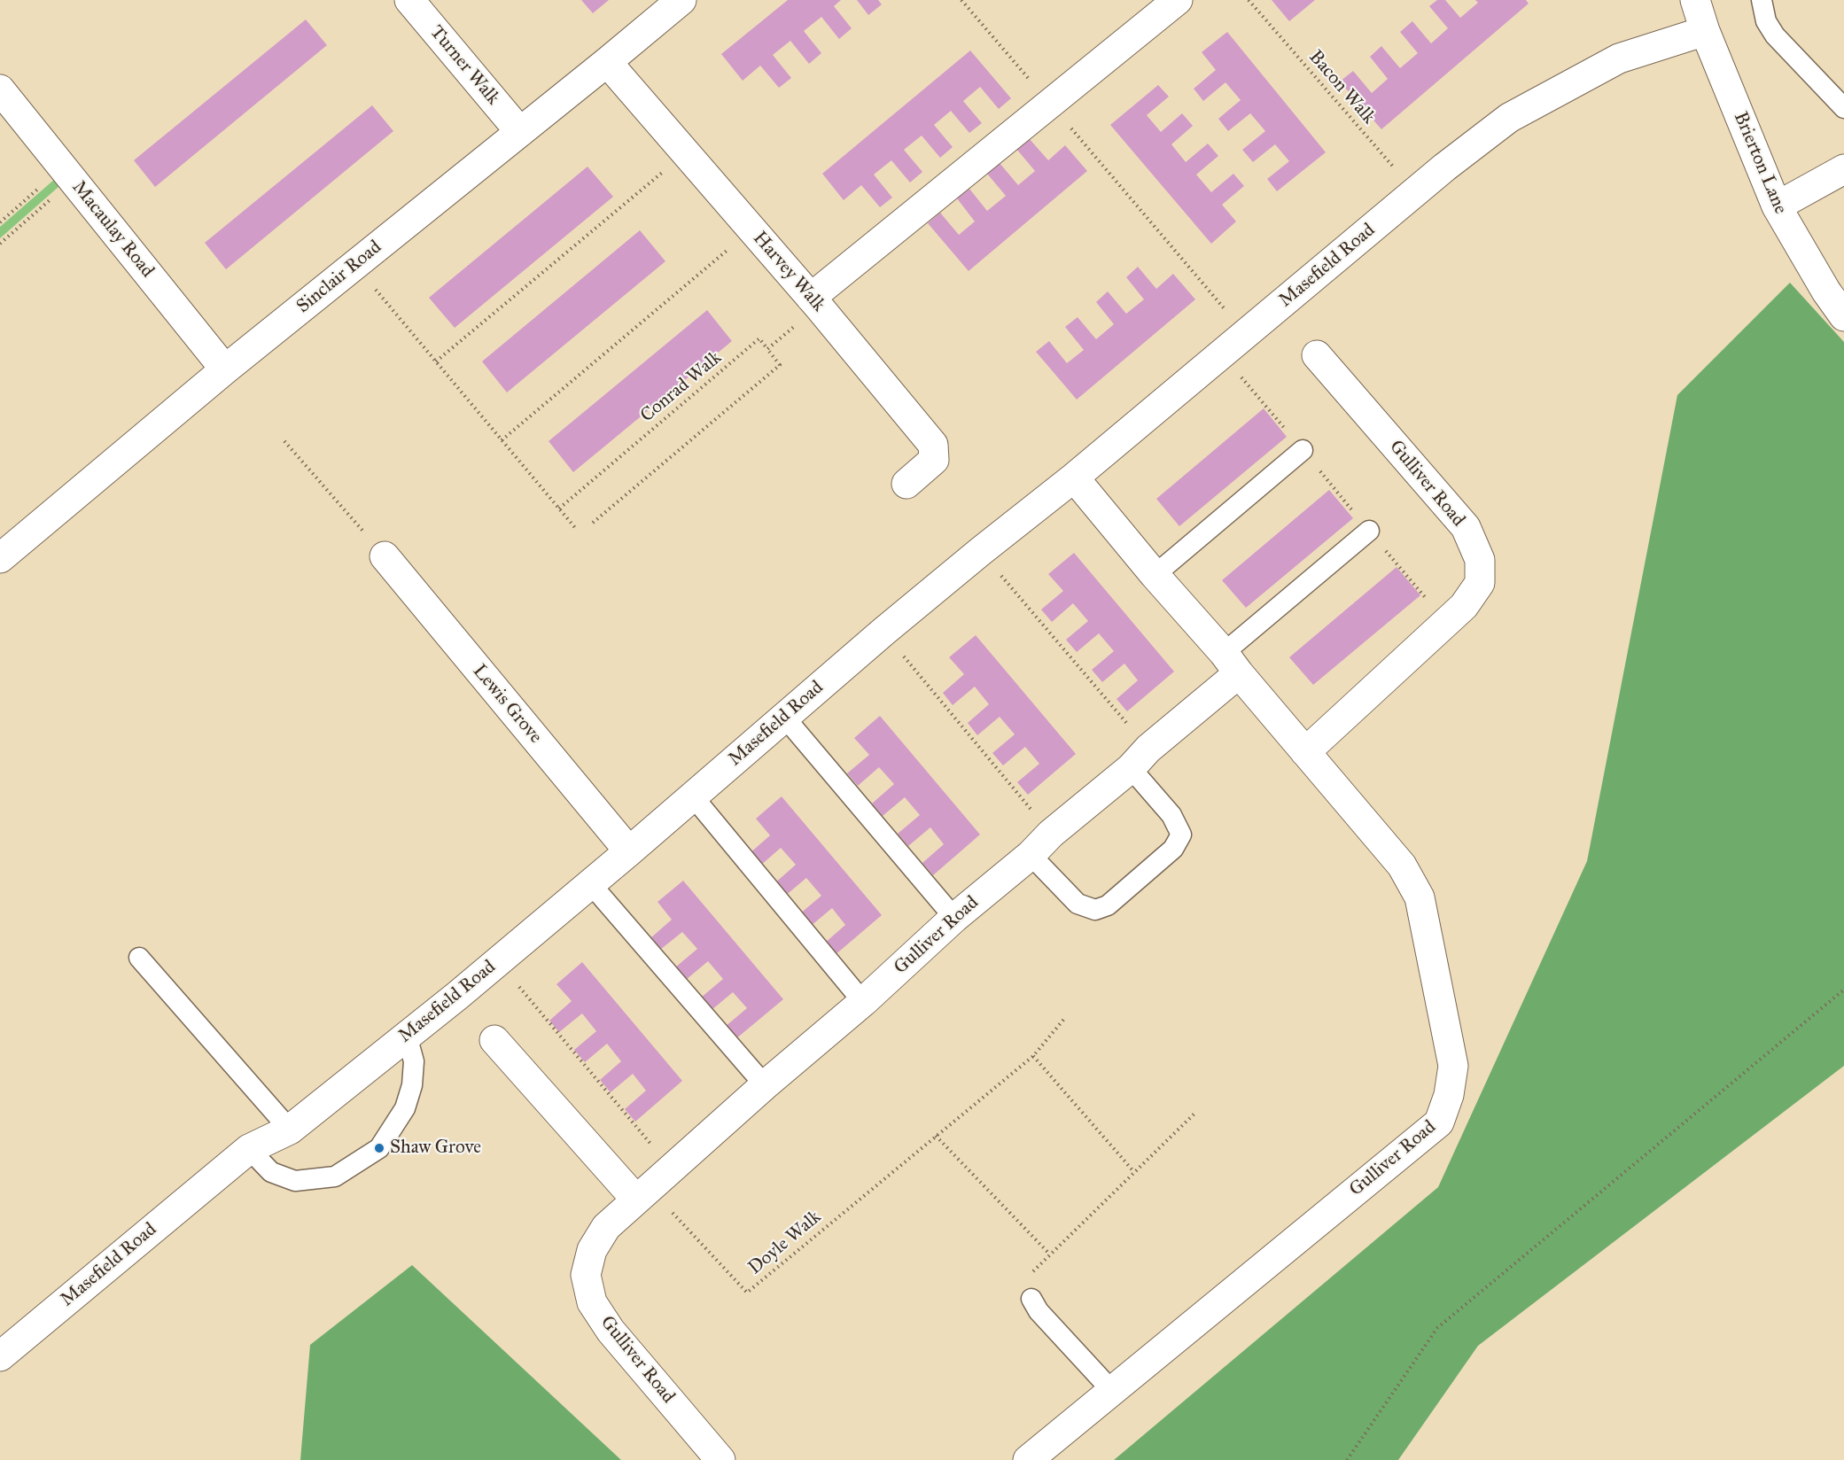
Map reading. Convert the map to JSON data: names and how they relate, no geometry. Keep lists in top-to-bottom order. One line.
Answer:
{"streets":{"street":["Turner Walk","Brierton Lane","Macaulay Road","Masefield Road","Harvey Walk","Sinclair Road","Gulliver Road","Lewis Grove"],"path":["Bacon Walk","Conrad Walk","Doyle Walk"]},"crossings":[["Turner Walk","Sinclair Road"],["Bacon Walk","Masefield Road"],["Brierton Lane","Masefield Road"],["Macaulay Road","Sinclair Road"],["Masefield Road","Gulliver Road"],["Masefield Road","Lewis Grove"],["Harvey Walk","Sinclair Road"]],"places":["Shaw Grove"]}
